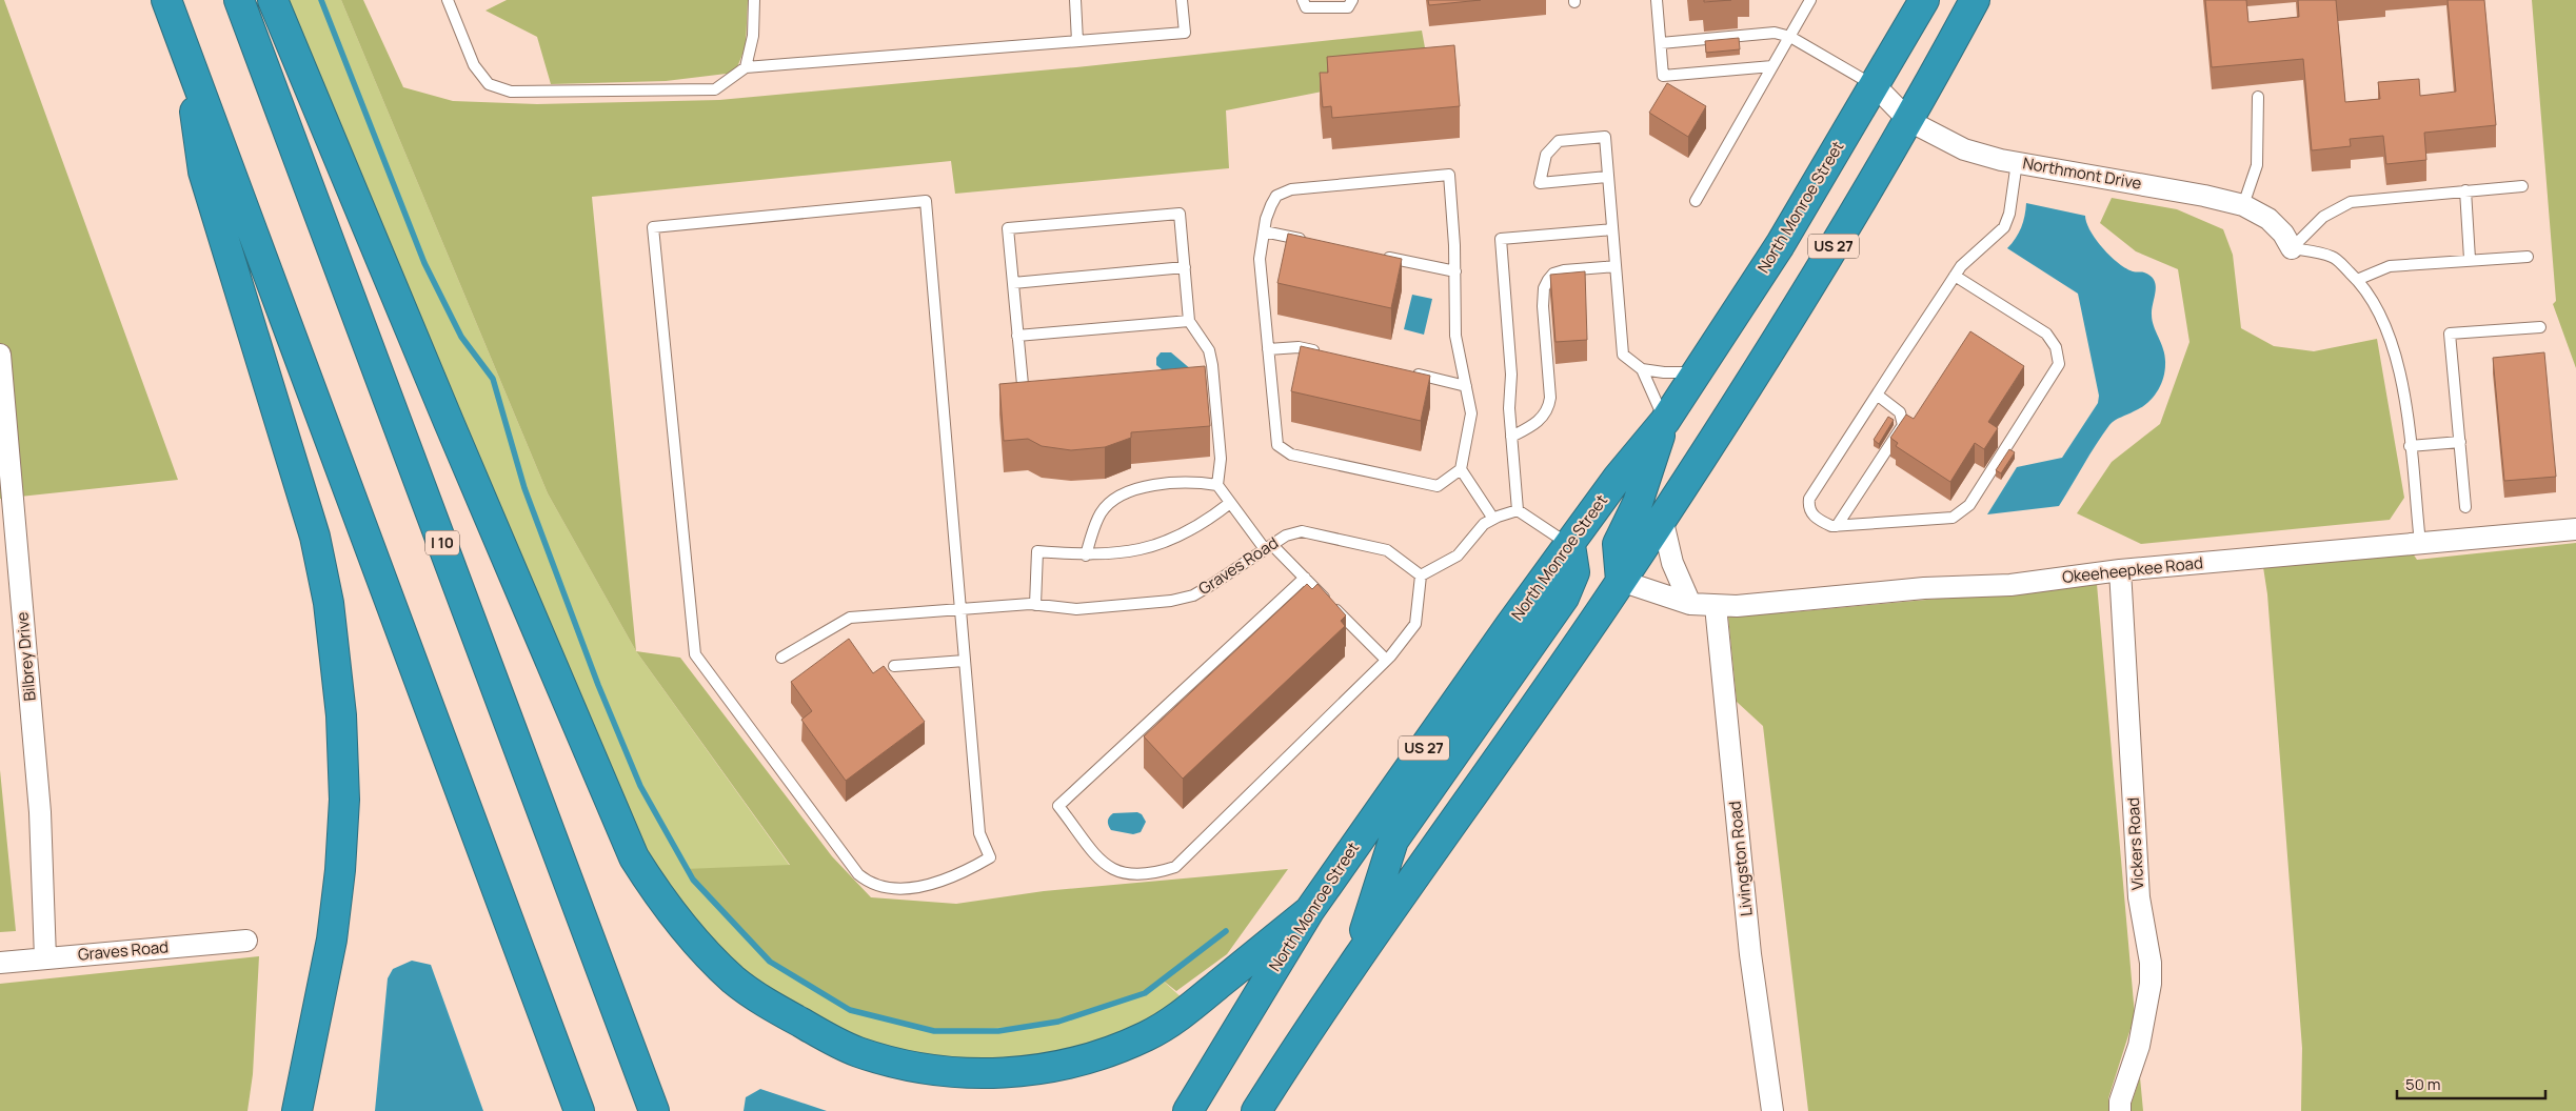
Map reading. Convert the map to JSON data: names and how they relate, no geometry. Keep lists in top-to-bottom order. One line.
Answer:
{"streets":{"highway":["North Monroe Street","US 27","I 10"],"street":["Northmont Drive","Graves Road","Okeeheepkee Road","Bilbrey Drive","Vickers Road","Livingston Road"]},"crossings":[["Northmont Drive","North Monroe Street"],["Northmont Drive","US 27"],["US 27","Okeeheepkee Road"],["Graves Road","Bilbrey Drive"],["Okeeheepkee Road","Vickers Road"],["Okeeheepkee Road","Livingston Road"]],"scale_bar":"50 m"}
